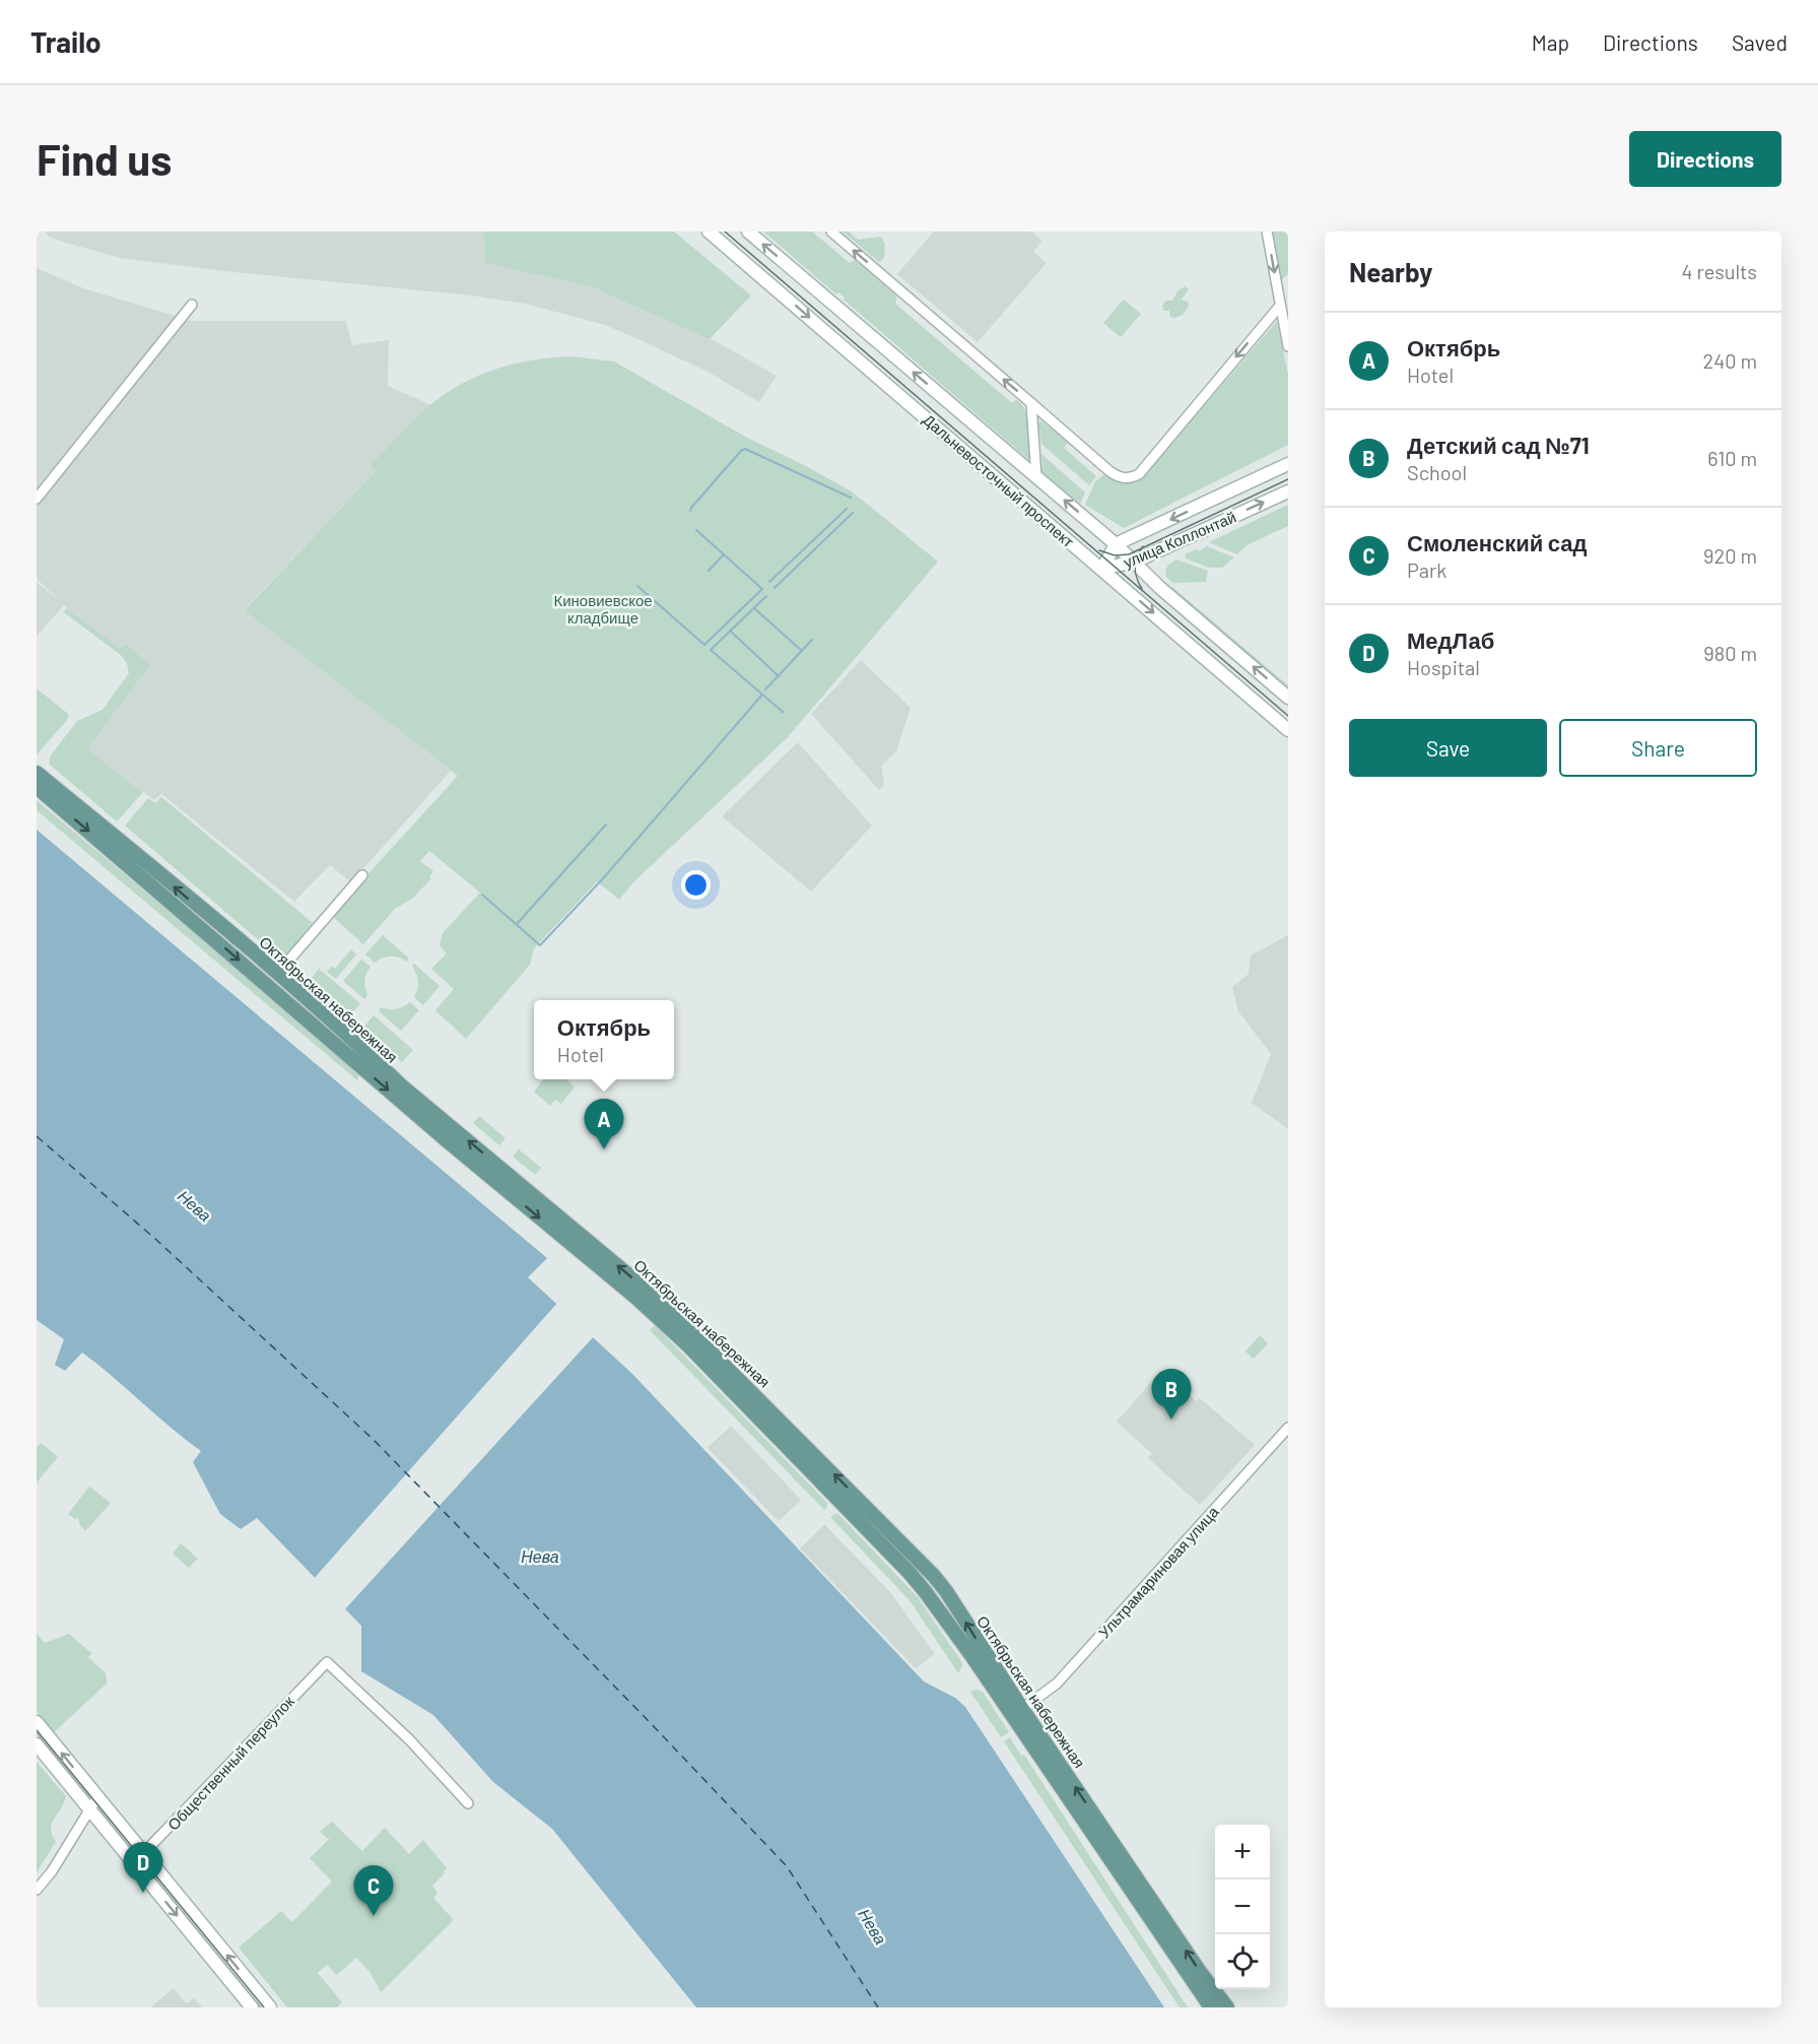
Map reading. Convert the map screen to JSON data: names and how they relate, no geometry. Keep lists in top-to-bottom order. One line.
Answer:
{"streets":{"main road":["Дальневосточный проспект","улица Коллонтай","Октябрьская набережная"],"street":["Ультрамариновая улица","Общественный переулок"]},"crossings":[["Дальневосточный проспект","улица Коллонтай"],["Октябрьская набережная","Ультрамариновая улица"]],"water":["Нева"],"parks":["Киновиевское кладбище"],"page":{"header":"Trailo","nav":["Map","Directions","Saved"],"buttons":["Directions",["Save","Share"]],"title":"Find us","heading":["Nearby","4 results"],"list":[{"mark":"A","name":"Октябрь","note":"Hotel","value":"240 m"},{"mark":"B","name":"Детский сад №71","note":"School","value":"610 m"},{"mark":"C","name":"Смоленский сад","note":"Park","value":"920 m"},{"mark":"D","name":"МедЛаб","note":"Hospital","value":"980 m"}],"popup":["Октябрь","Hotel"],"pins":["A","B","D","C"],"map_buttons":["+","−"]}}
